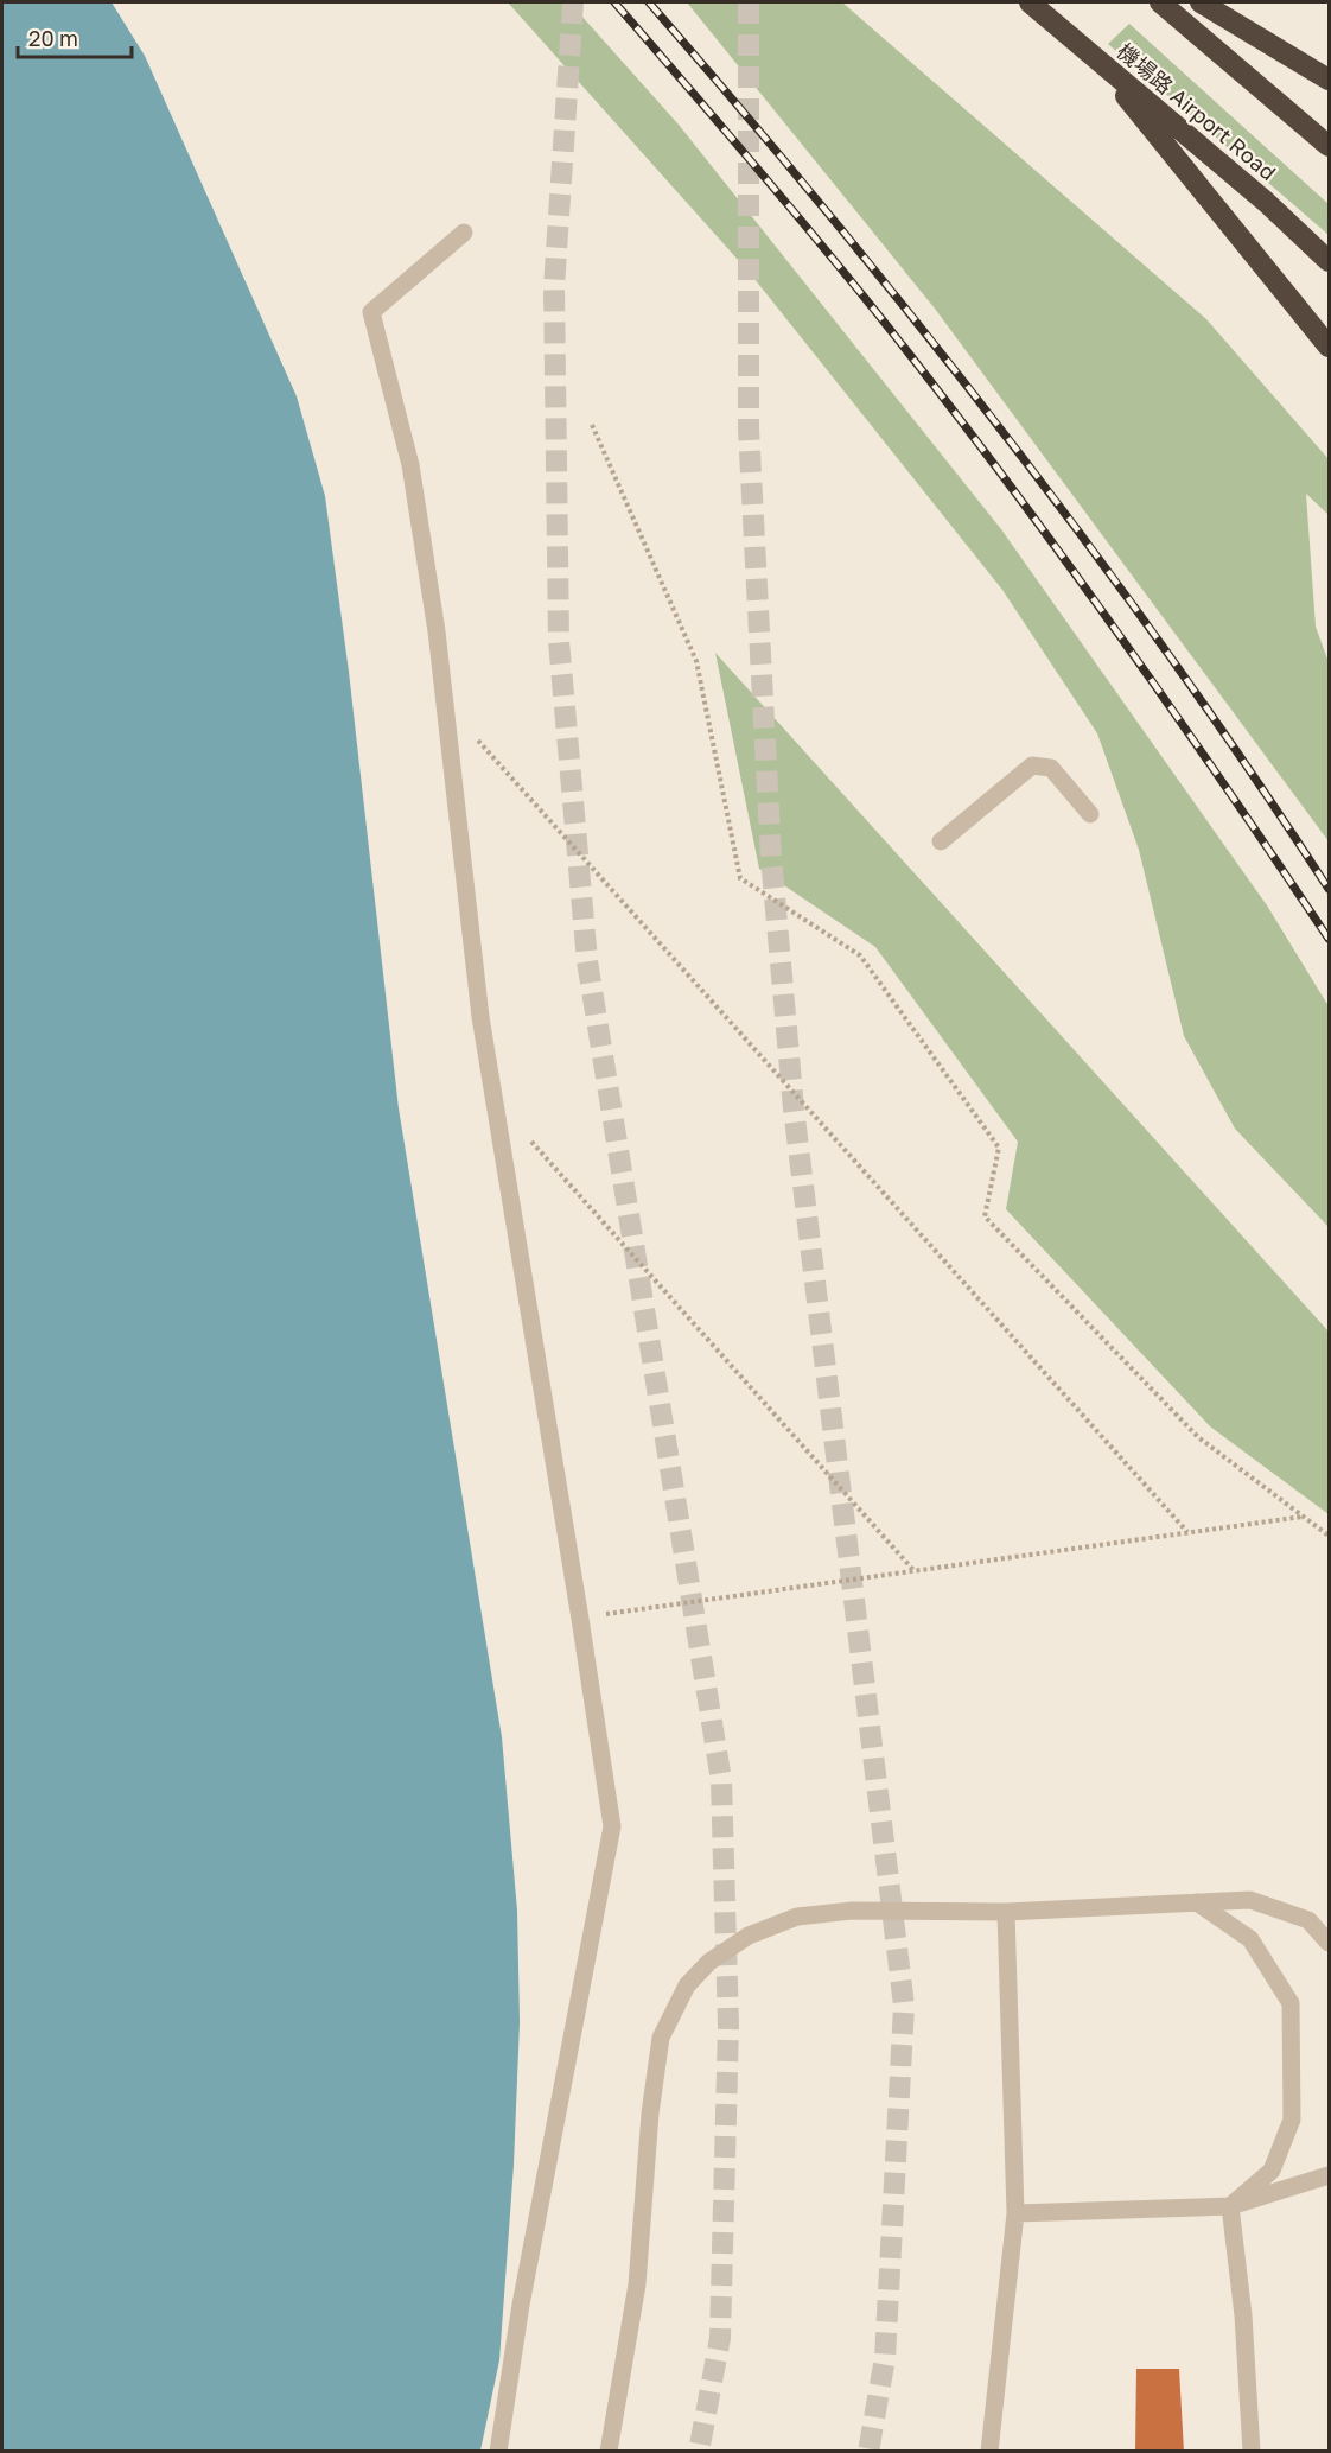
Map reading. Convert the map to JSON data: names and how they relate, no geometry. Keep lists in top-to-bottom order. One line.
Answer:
{"streets":{"highway":["機場路 Airport Road"]},"scale_bar":"20 m"}
